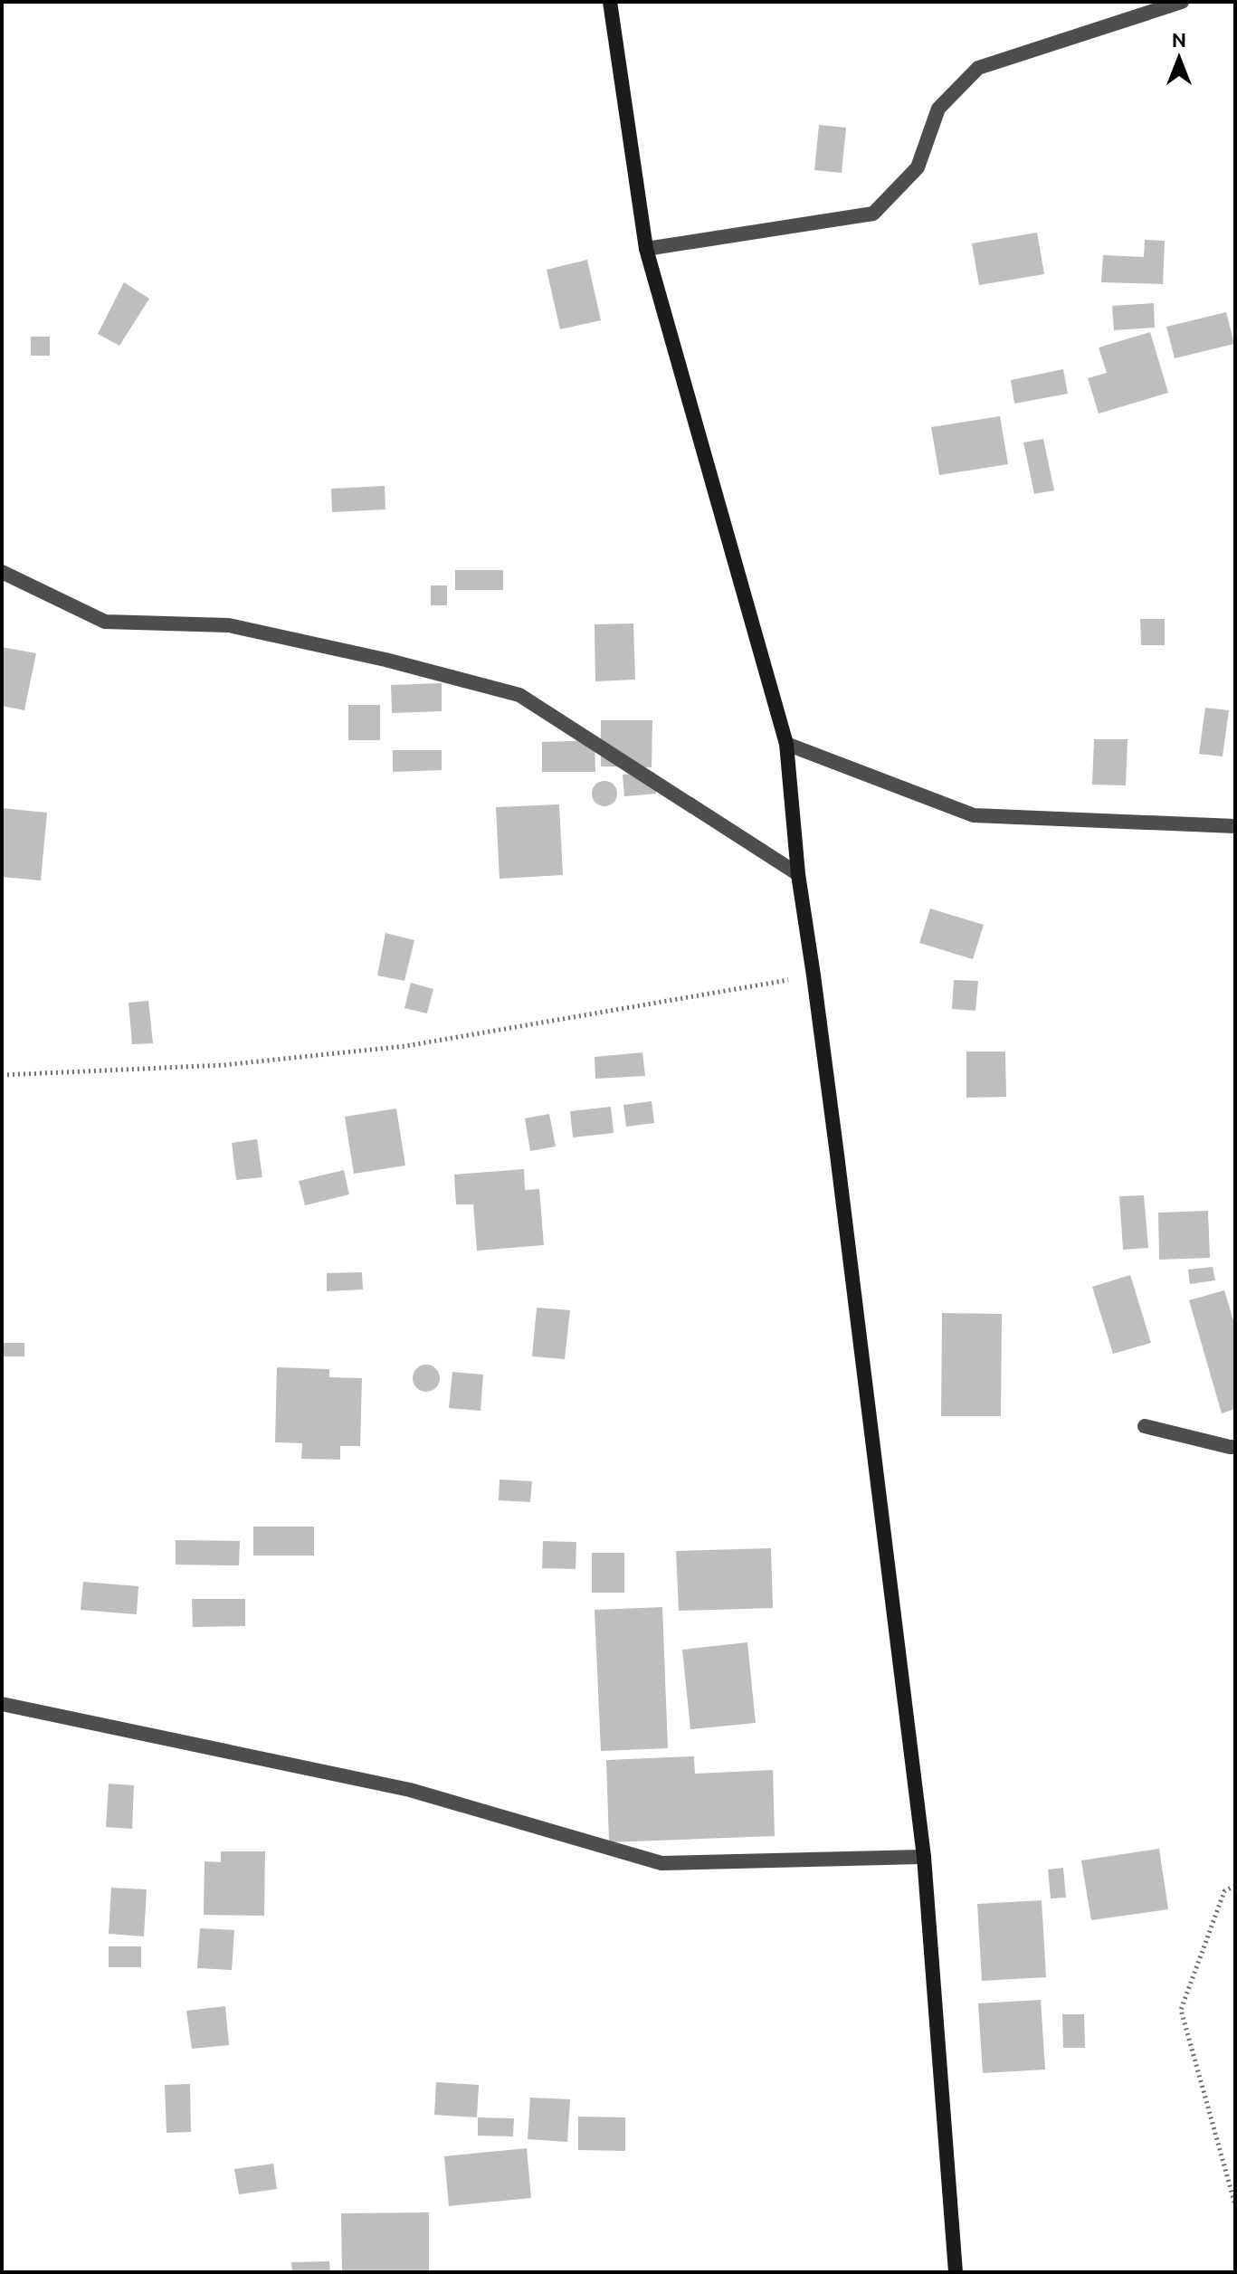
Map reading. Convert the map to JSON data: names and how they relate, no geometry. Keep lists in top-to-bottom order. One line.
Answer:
{"north":"top"}
